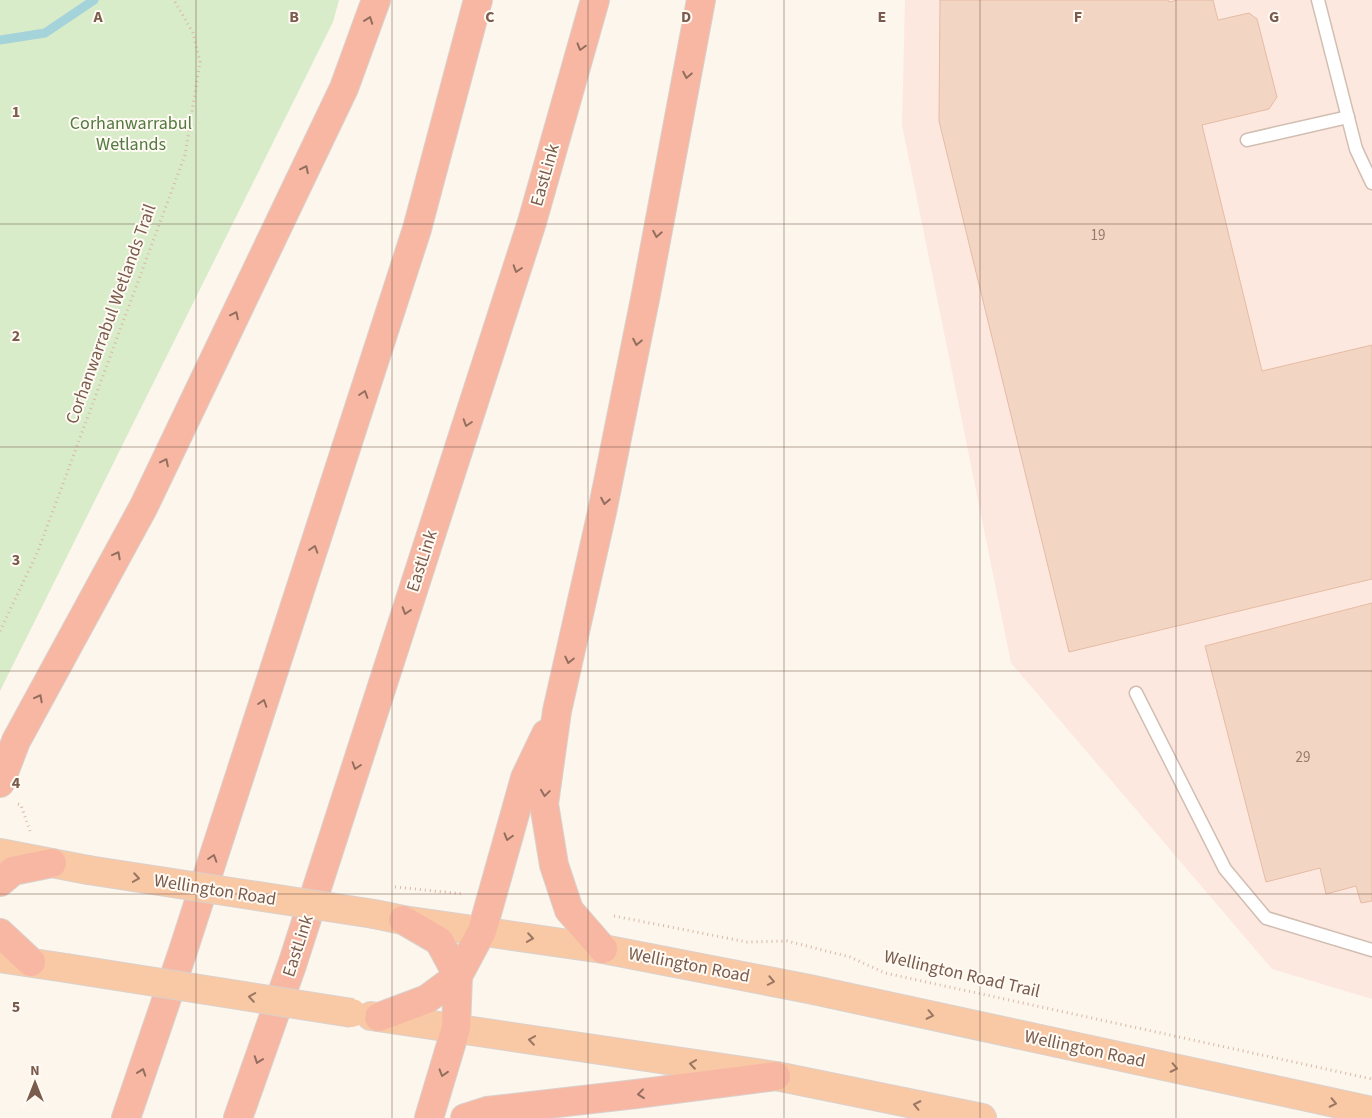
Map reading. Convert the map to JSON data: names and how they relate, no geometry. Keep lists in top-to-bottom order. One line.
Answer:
{"streets":{"highway":["EastLink","Wellington Road"],"path":["Corhanwarrabul Wetlands Trail","Wellington Road Trail"]},"parks":["Corhanwarrabul Wetlands"],"house_numbers":["19","29"],"north":"top","grid":{"columns":["A","B","C","D","E","F","G"],"rows":["1","2","3","4","5"]}}
